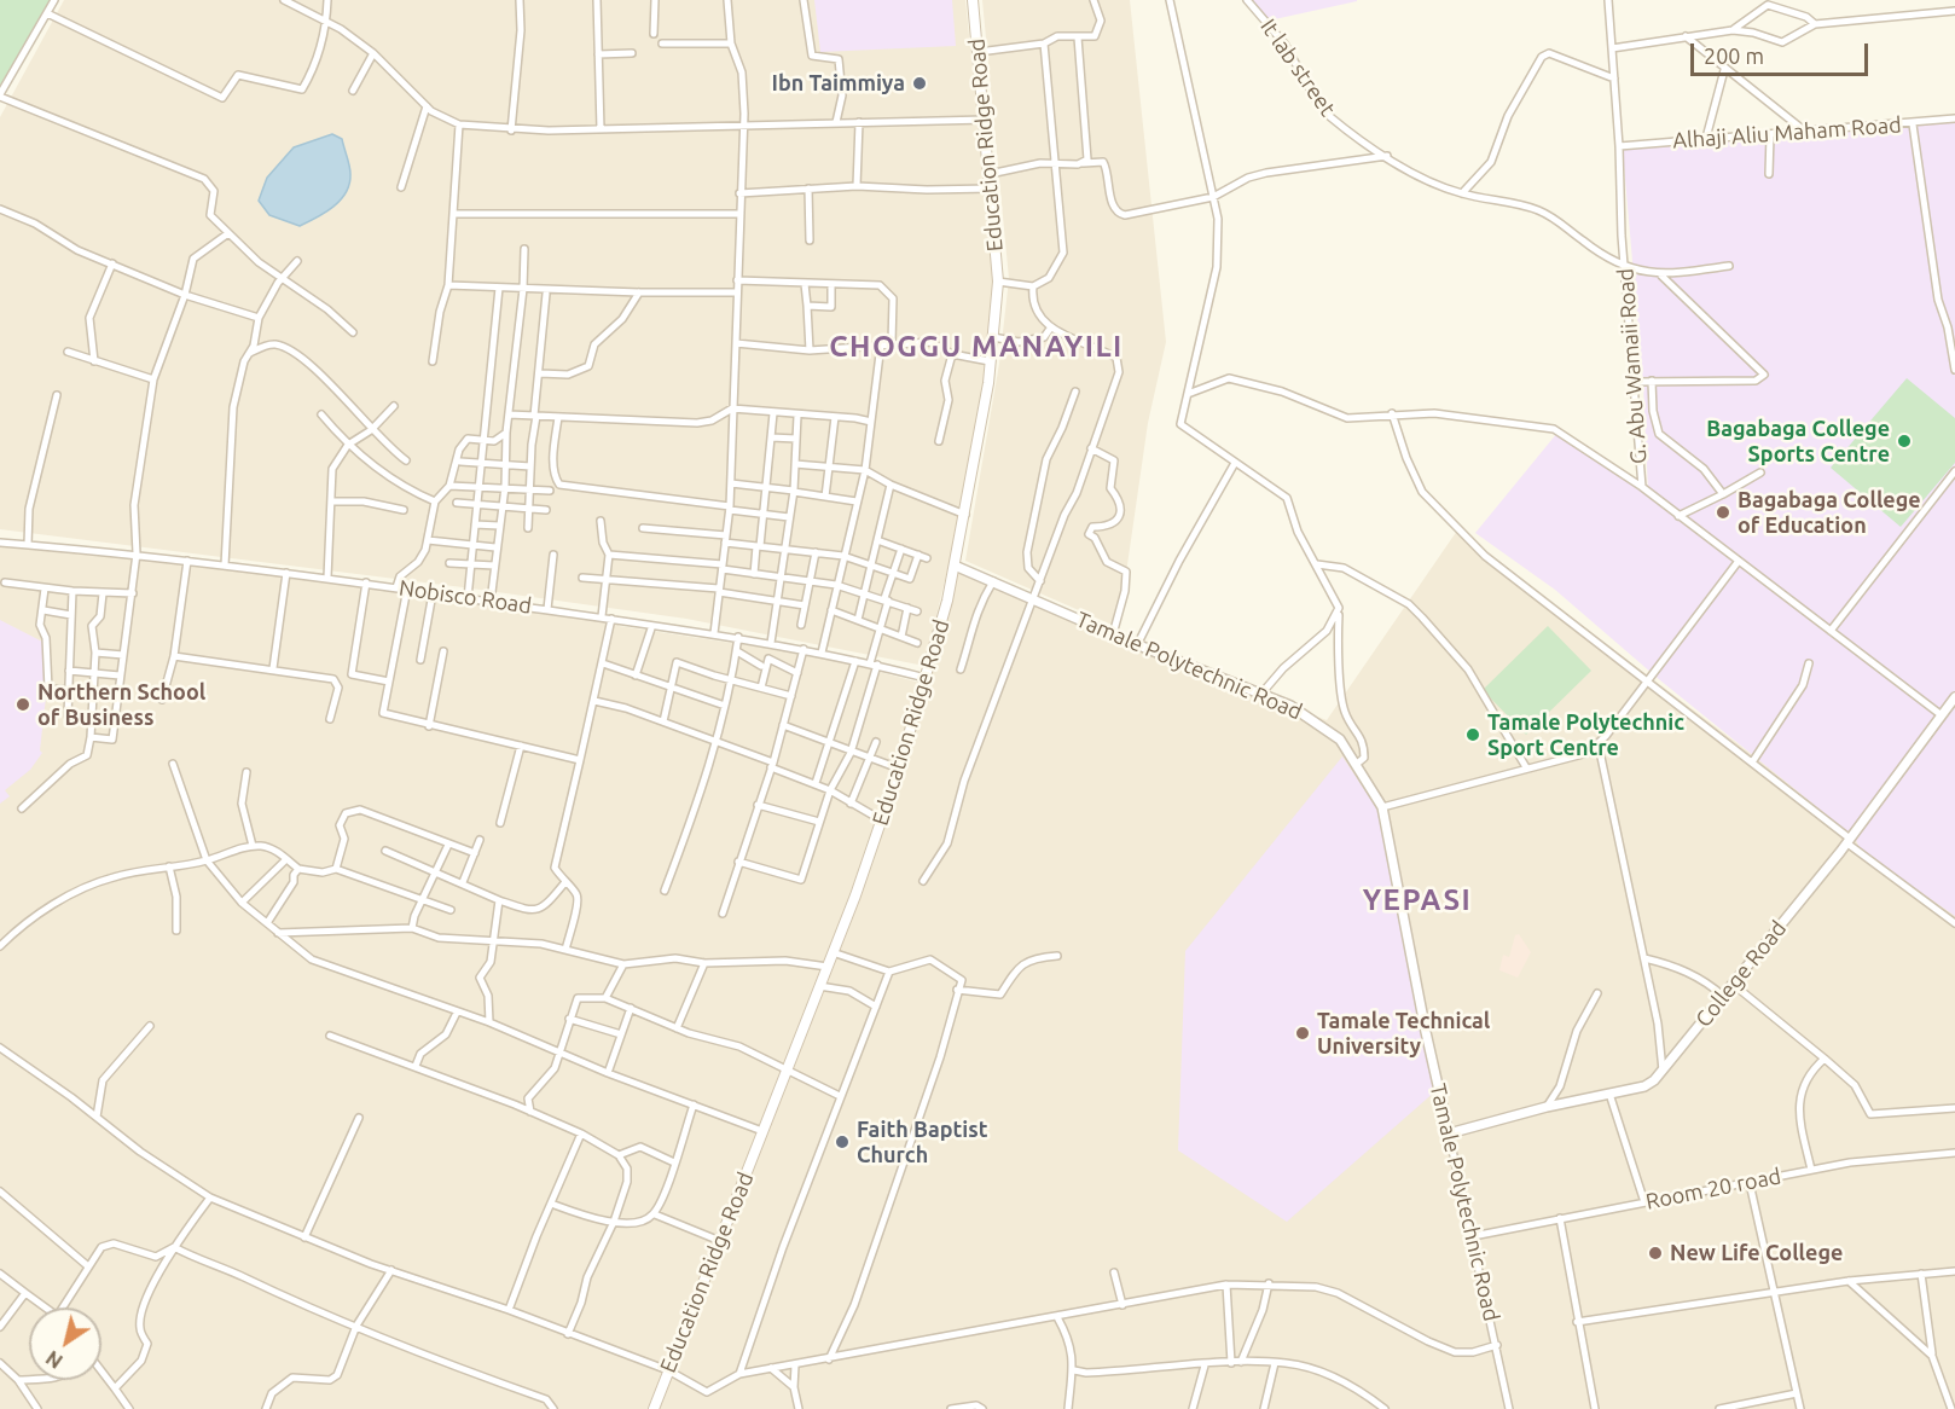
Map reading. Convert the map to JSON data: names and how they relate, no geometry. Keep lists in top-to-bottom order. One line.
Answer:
{"streets":{"main road":["Education Ridge Road"],"street":["It lab street","Alhaji Aliu Maham Road","G. Abu Wamaii Road","Nobisco Road","Tamale Polytechnic Road","College Road","Room 20 road"]},"crossings":[["It lab street","G. Abu Wamaii Road"],["Alhaji Aliu Maham Road","G. Abu Wamaii Road"],["Education Ridge Road","Nobisco Road"],["Education Ridge Road","Tamale Polytechnic Road"],["G. Abu Wamaii Road","College Road"],["Tamale Polytechnic Road","College Road"],["Tamale Polytechnic Road","Room 20 road"]],"districts":["CHOGGU MANAYILI","YEPASI"],"places":["Ibn Taimmiya","Bagabaga College Sports Centre","Bagabaga College of Education","Northern School of Business","Tamale Polytechnic Sport Centre","Tamale Technical University","Faith Baptist Church","New Life College"],"scale_bar":"200 m","north":"bottom left"}
